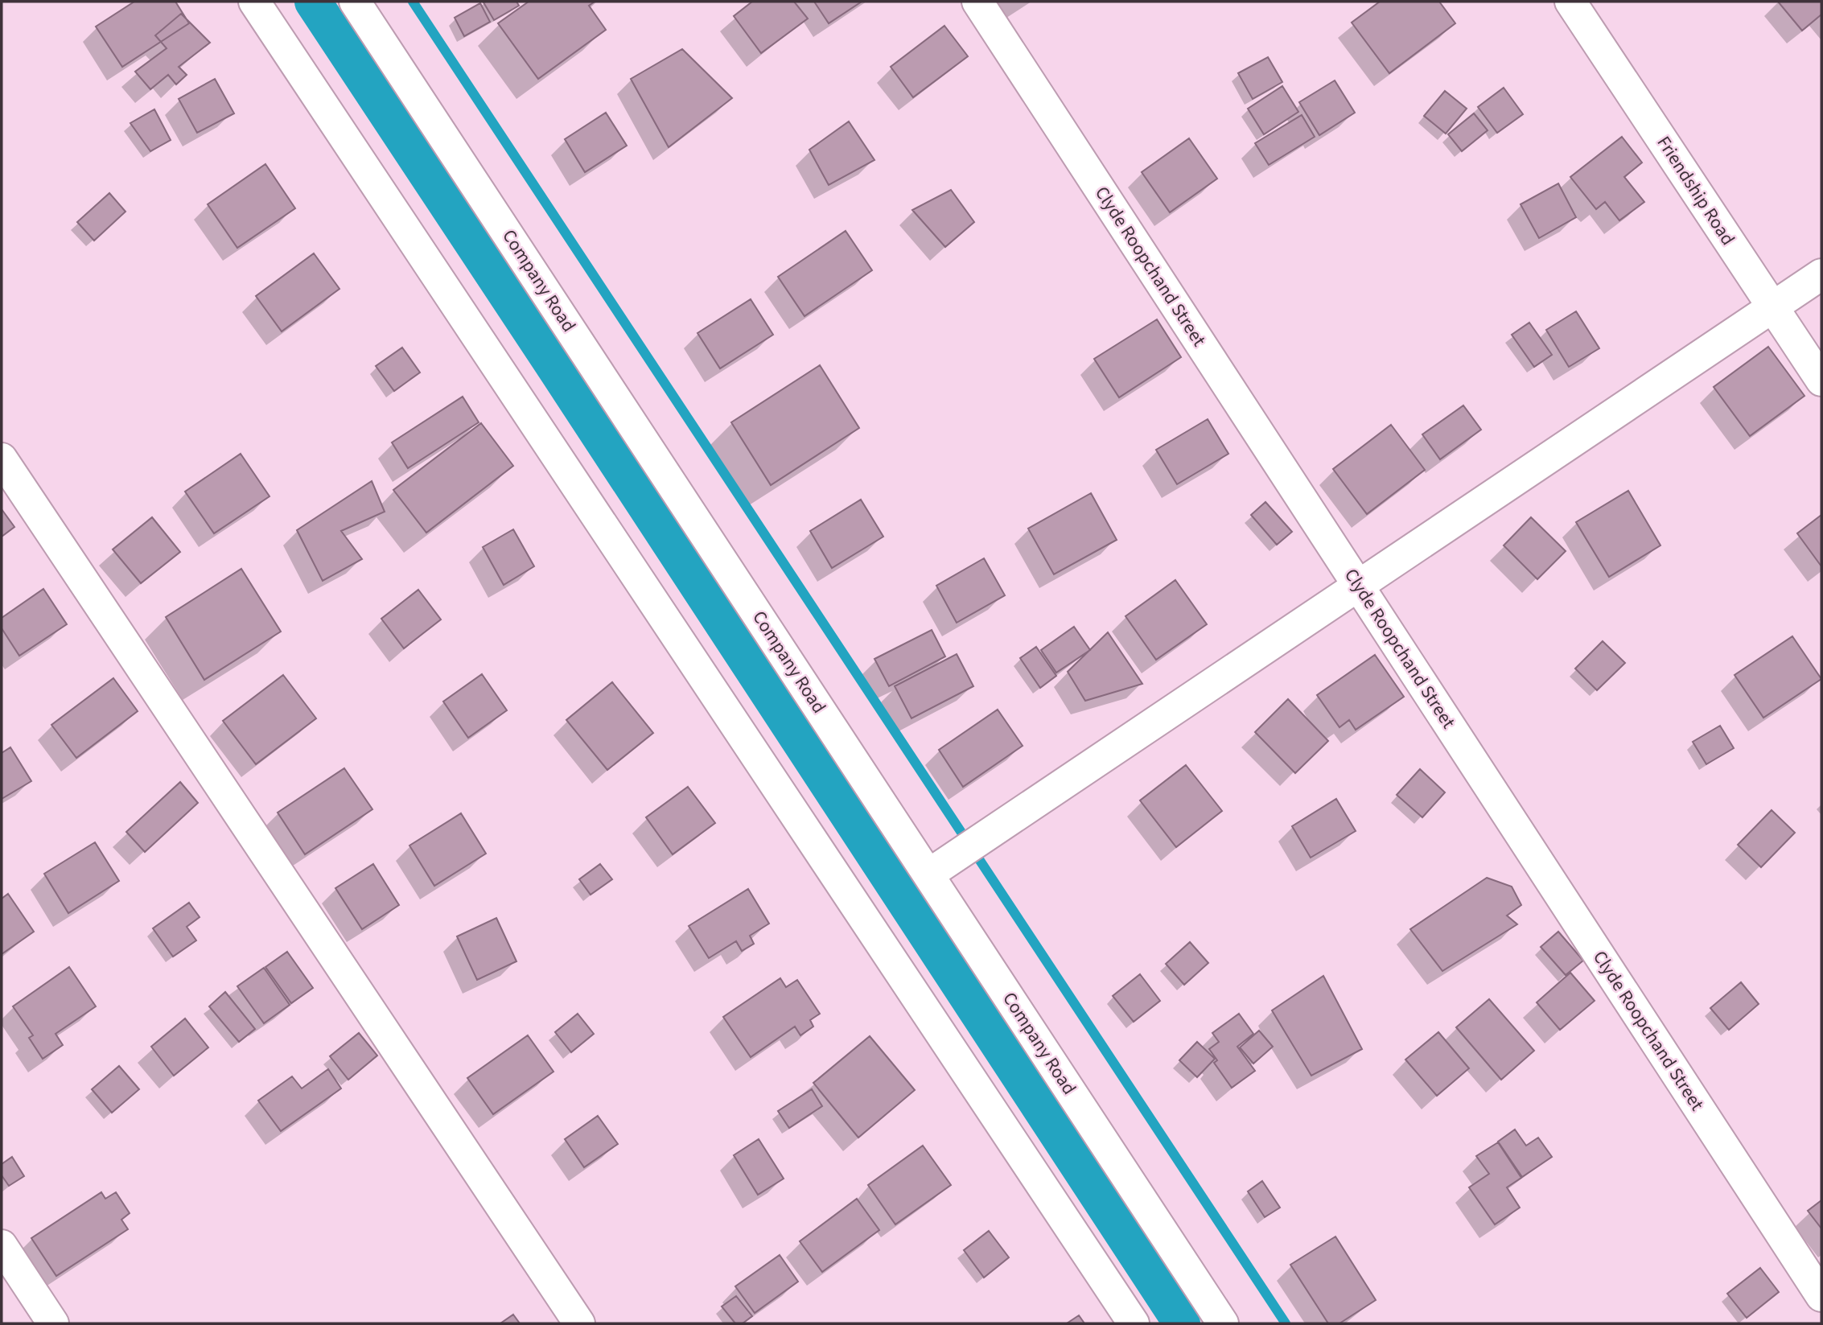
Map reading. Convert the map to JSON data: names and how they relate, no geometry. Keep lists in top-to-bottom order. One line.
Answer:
{"streets":{"street":["Friendship Road","Clyde Roopchand Street","Company Road"]}}
